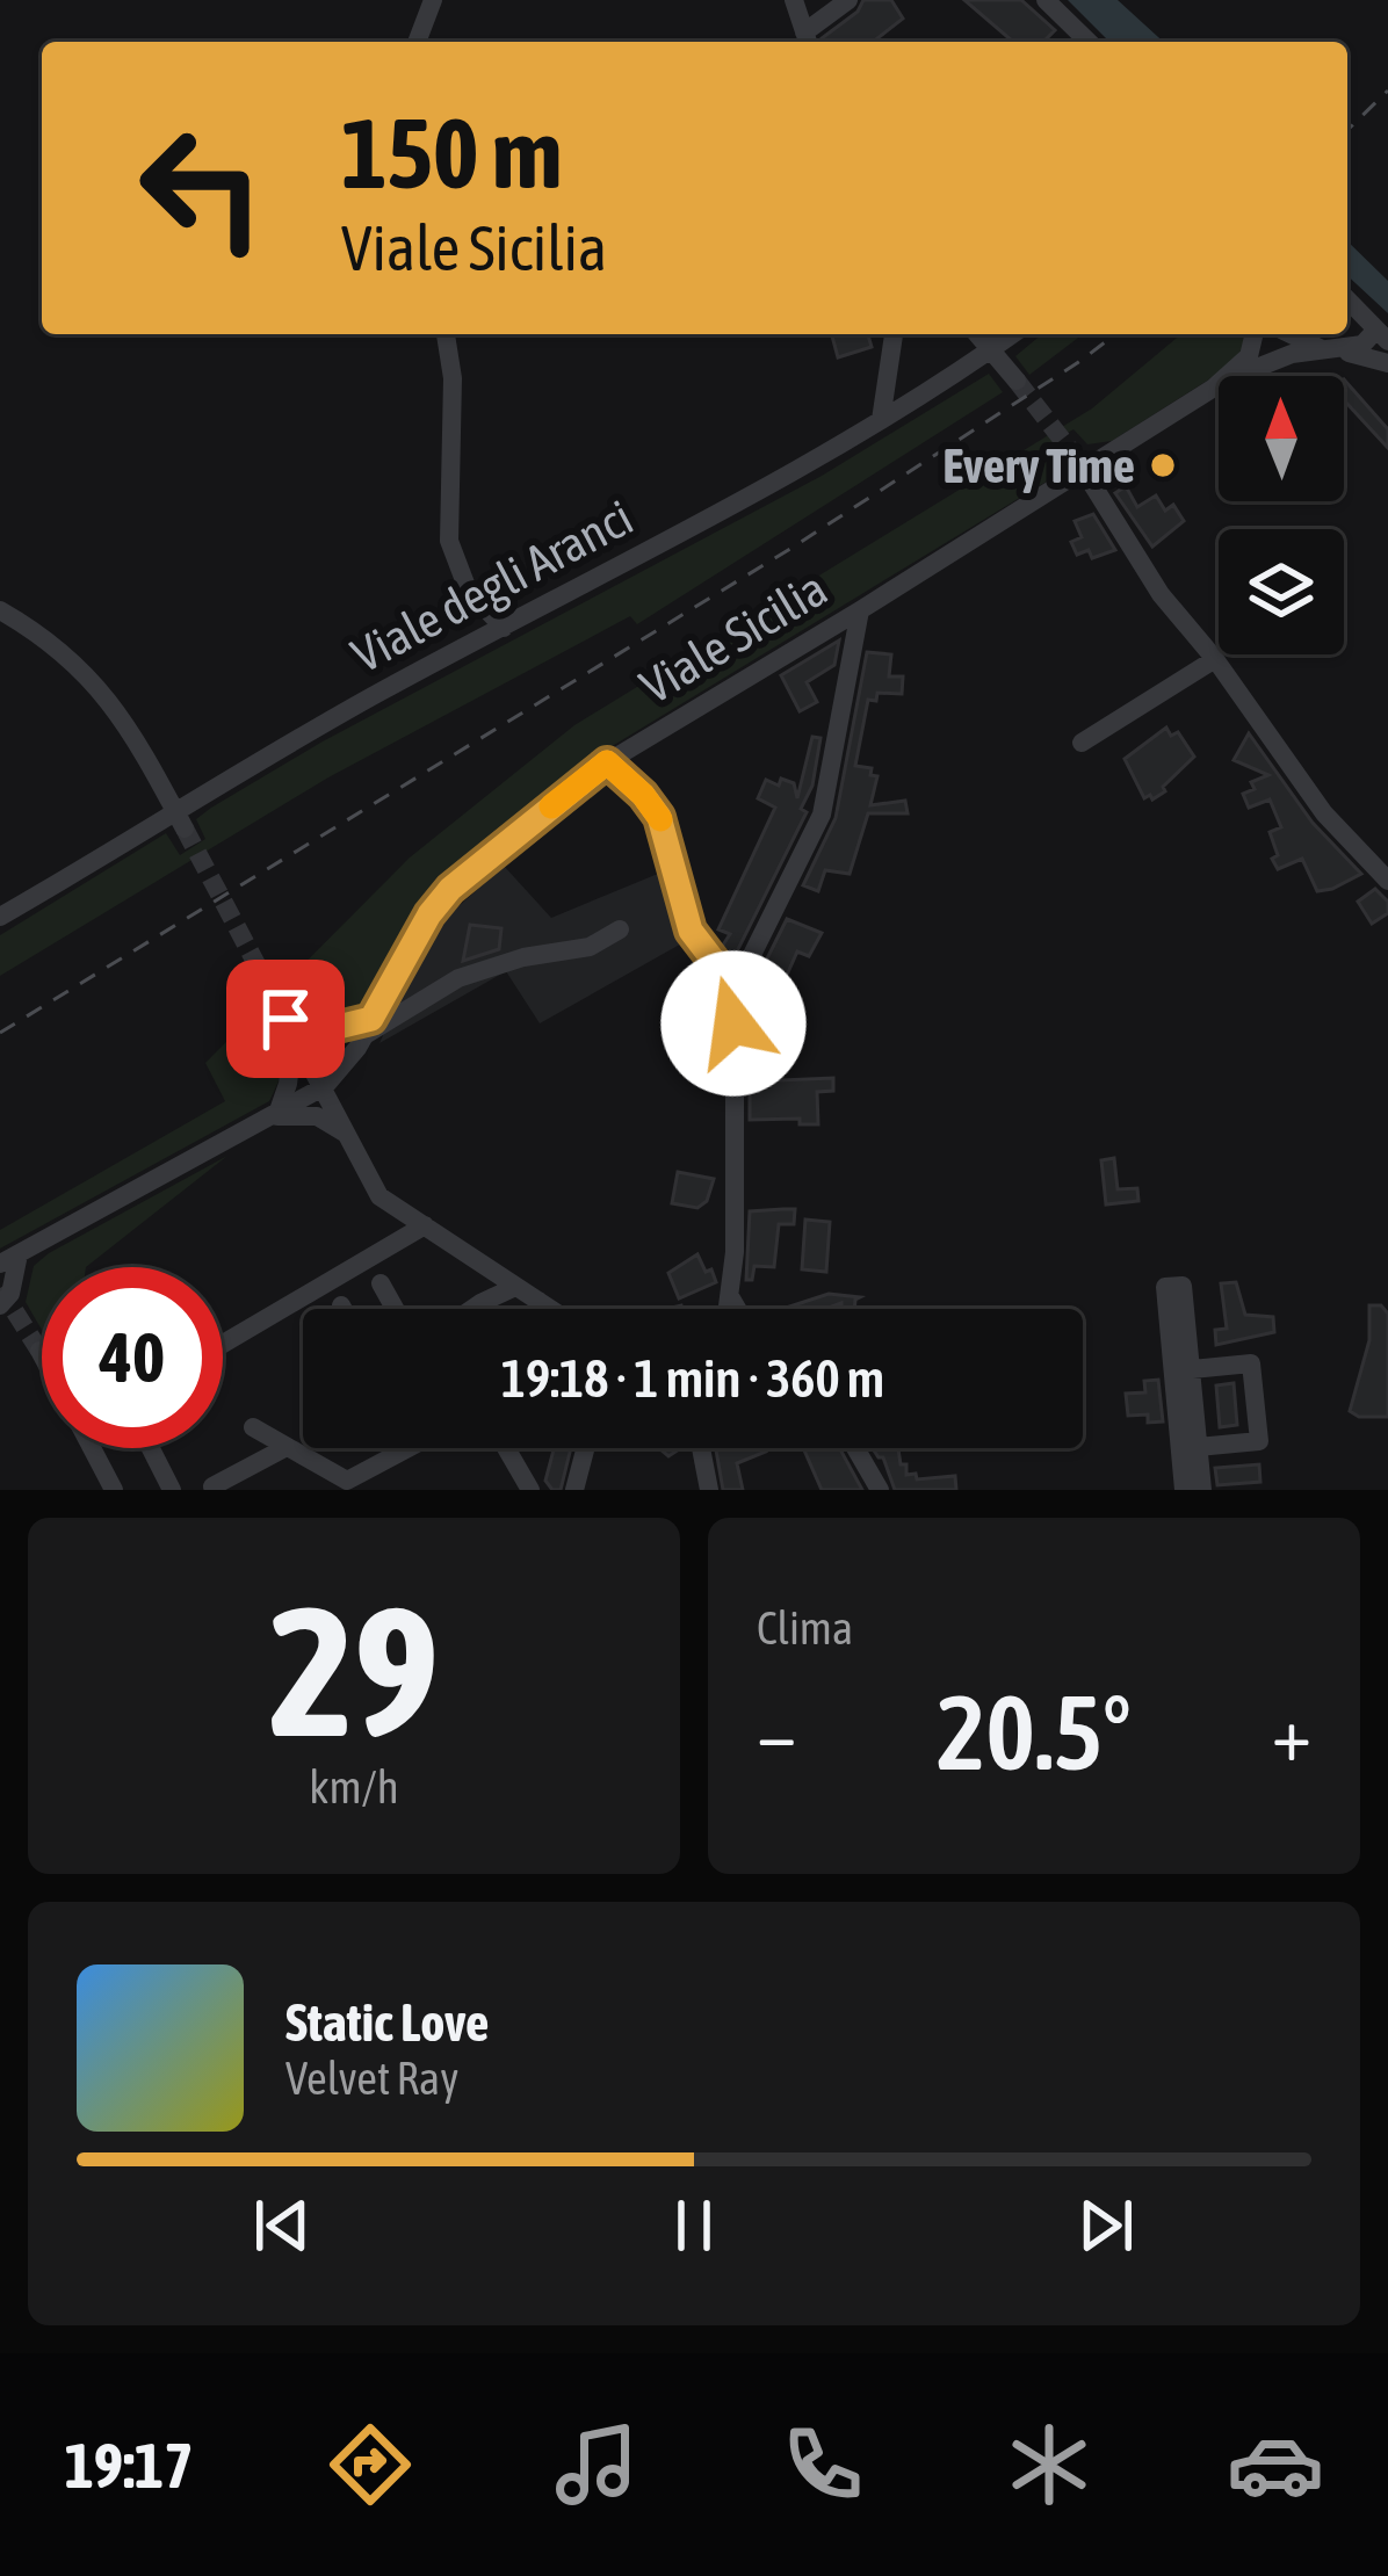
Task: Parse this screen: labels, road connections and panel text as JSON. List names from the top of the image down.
{
  "streets": {
    "street": ["Viale degli Aranci", "Viale Sicilia"]
  },
  "places": ["Every Time"],
  "north": "top",
  "page": {
    "turn": ["150 m", "Viale Sicilia"],
    "limit": "40",
    "trip": "19:18 · 1 min · 360 m",
    "tile": [
      ["29", "km/h"],
      "Clima"
    ],
    "heat": ["−", "20.5°", "+"],
    "song": ["Static Love", "Velvet Ray"],
    "tabs": "19:17"
  }
}
